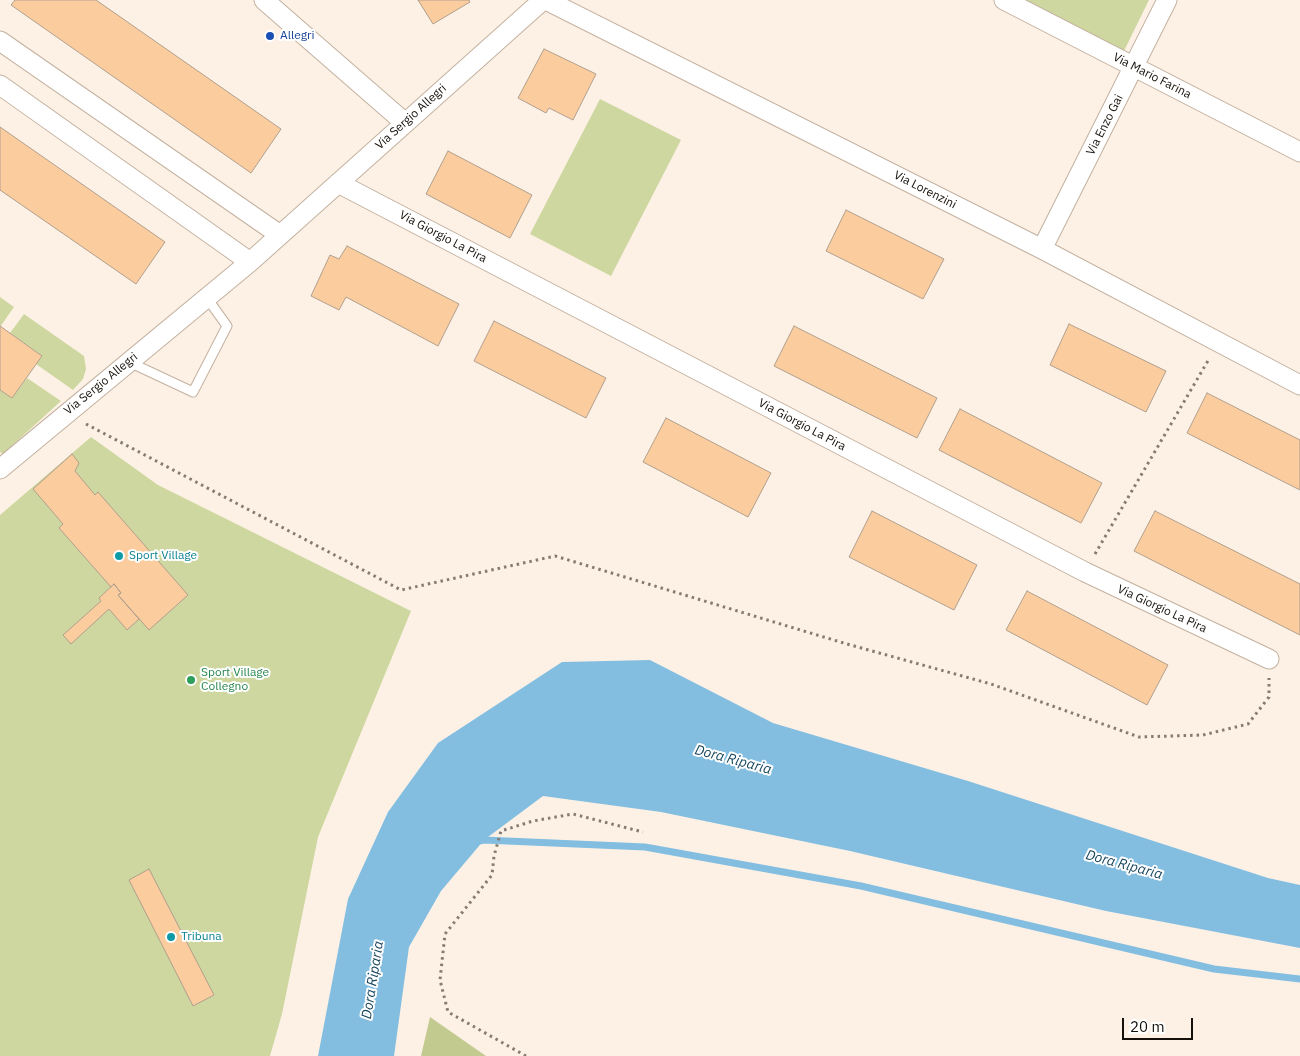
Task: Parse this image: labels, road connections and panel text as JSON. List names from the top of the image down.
{
  "streets": {
    "street": [
      "Via Mario Farina",
      "Via Sergio Allegri",
      "Via Enzo Gai",
      "Via Lorenzini",
      "Via Giorgio La Pira"
    ]
  },
  "crossings": [
    ["Via Mario Farina", "Via Enzo Gai"],
    ["Via Sergio Allegri", "Via Lorenzini"],
    ["Via Sergio Allegri", "Via Giorgio La Pira"],
    ["Via Enzo Gai", "Via Lorenzini"]
  ],
  "water": ["Dora Riparia"],
  "places": [
    "Allegri",
    "Sport Village",
    "Sport Village Collegno",
    "Tribuna"
  ],
  "scale_bar": "20 m"
}
